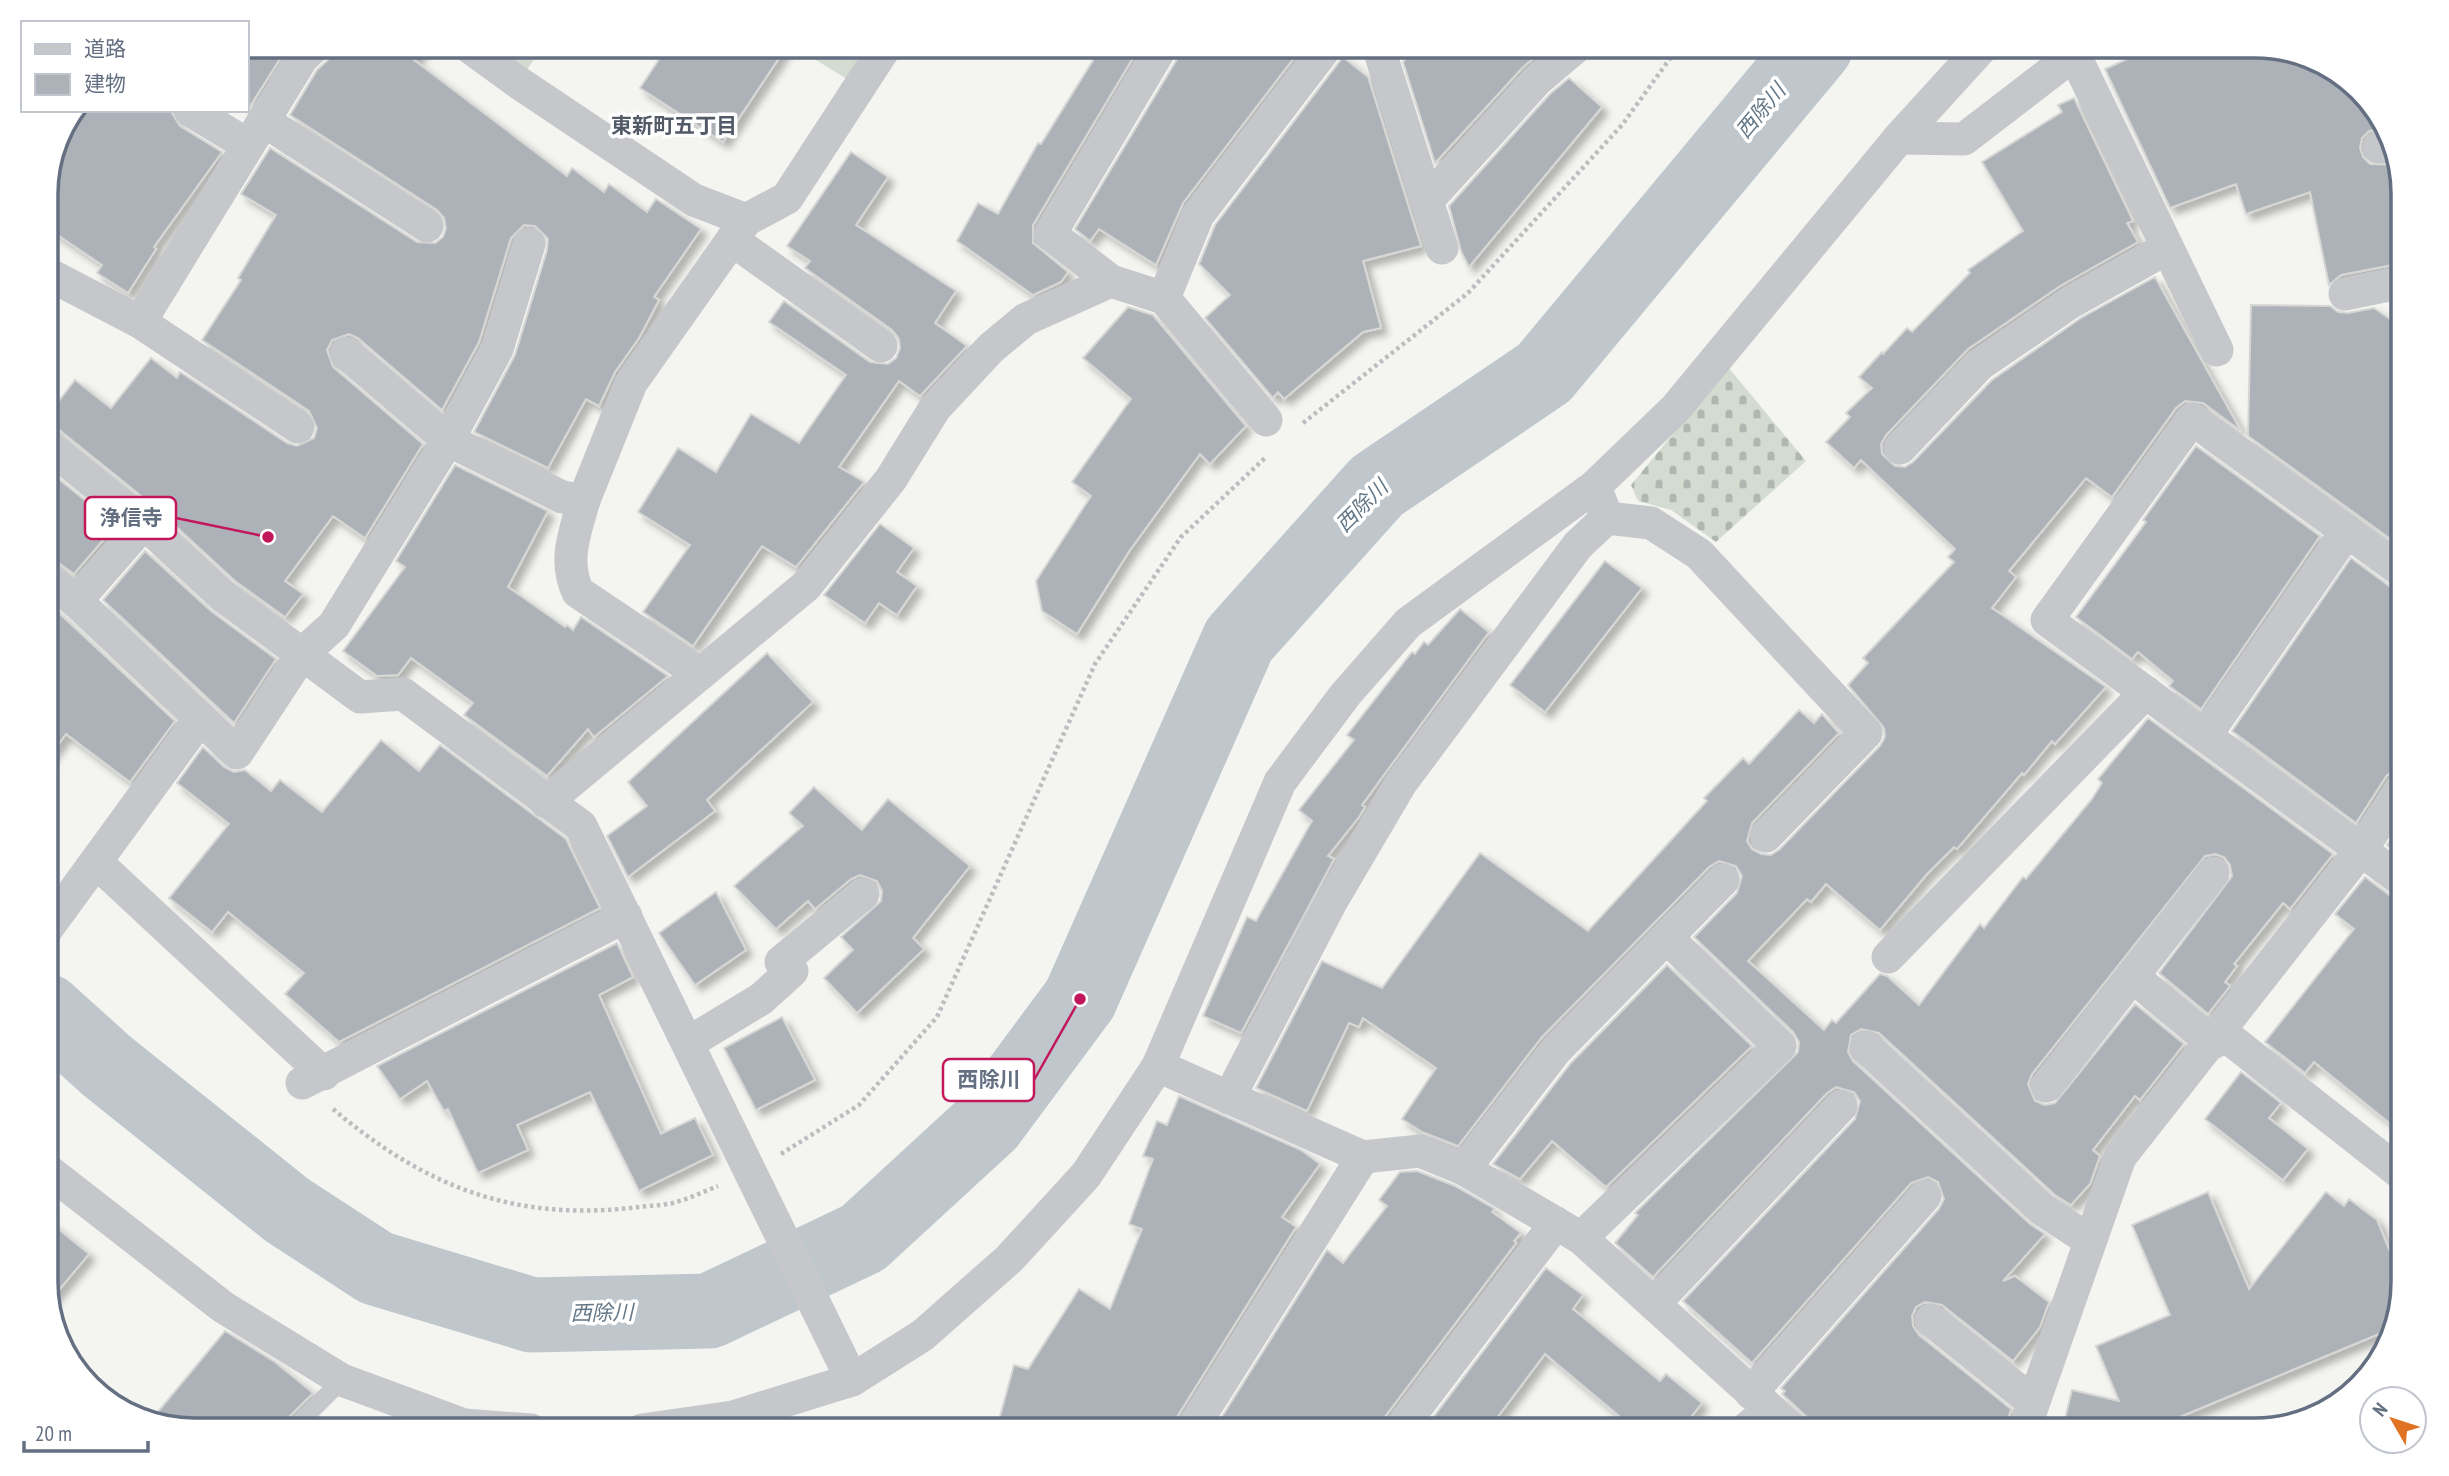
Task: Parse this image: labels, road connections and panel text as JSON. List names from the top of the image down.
{
  "districts": ["東新町五丁目"],
  "water": ["西除川"],
  "places": ["浄信寺", "西除川"],
  "legend": ["道路", "建物"],
  "scale_bar": "20 m",
  "north": "top left"
}
